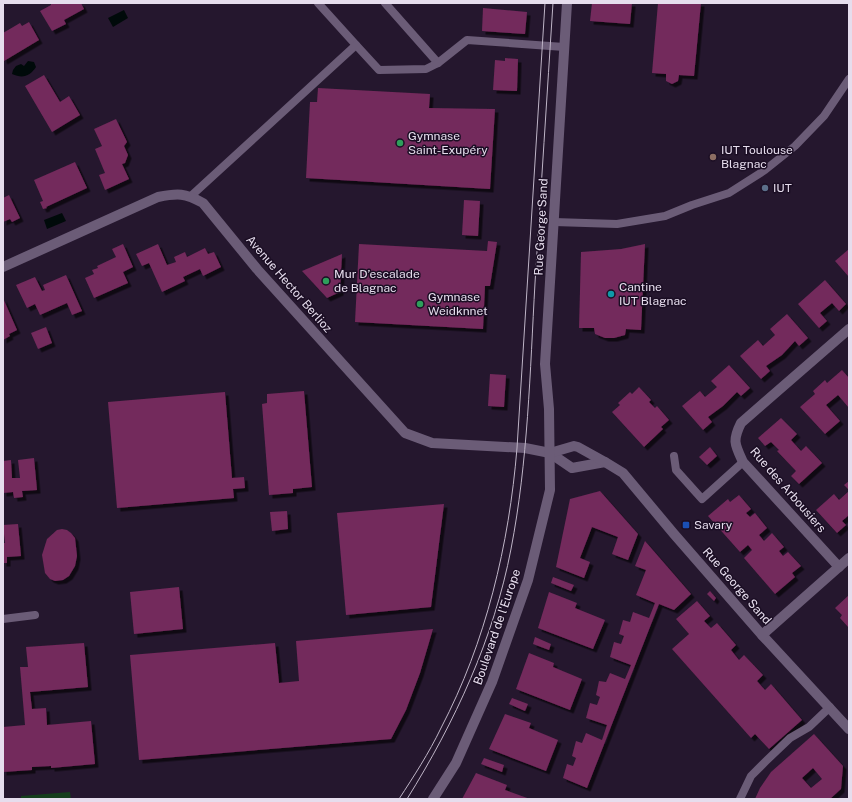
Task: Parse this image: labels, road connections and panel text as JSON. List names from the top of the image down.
{
  "streets": {
    "street": [
      "Rue George Sand",
      "Avenue Hector Berlioz",
      "Rue des Arbousiers",
      "Boulevard de l'Europe"
    ]
  },
  "crossings": [
    ["Rue George Sand", "Avenue Hector Berlioz"],
    ["Rue George Sand", "Boulevard de l'Europe"],
    ["Avenue Hector Berlioz", "Boulevard de l'Europe"]
  ],
  "places": {
    "other": [
      "Gymnase Saint-Exupéry",
      "IUT Toulouse Blagnac",
      "IUT",
      "Mur D’escalade de Blagnac",
      "Cantine IUT Blagnac",
      "Gymnase Weidknnet"
    ],
    "transit": ["Savary"]
  }
}
